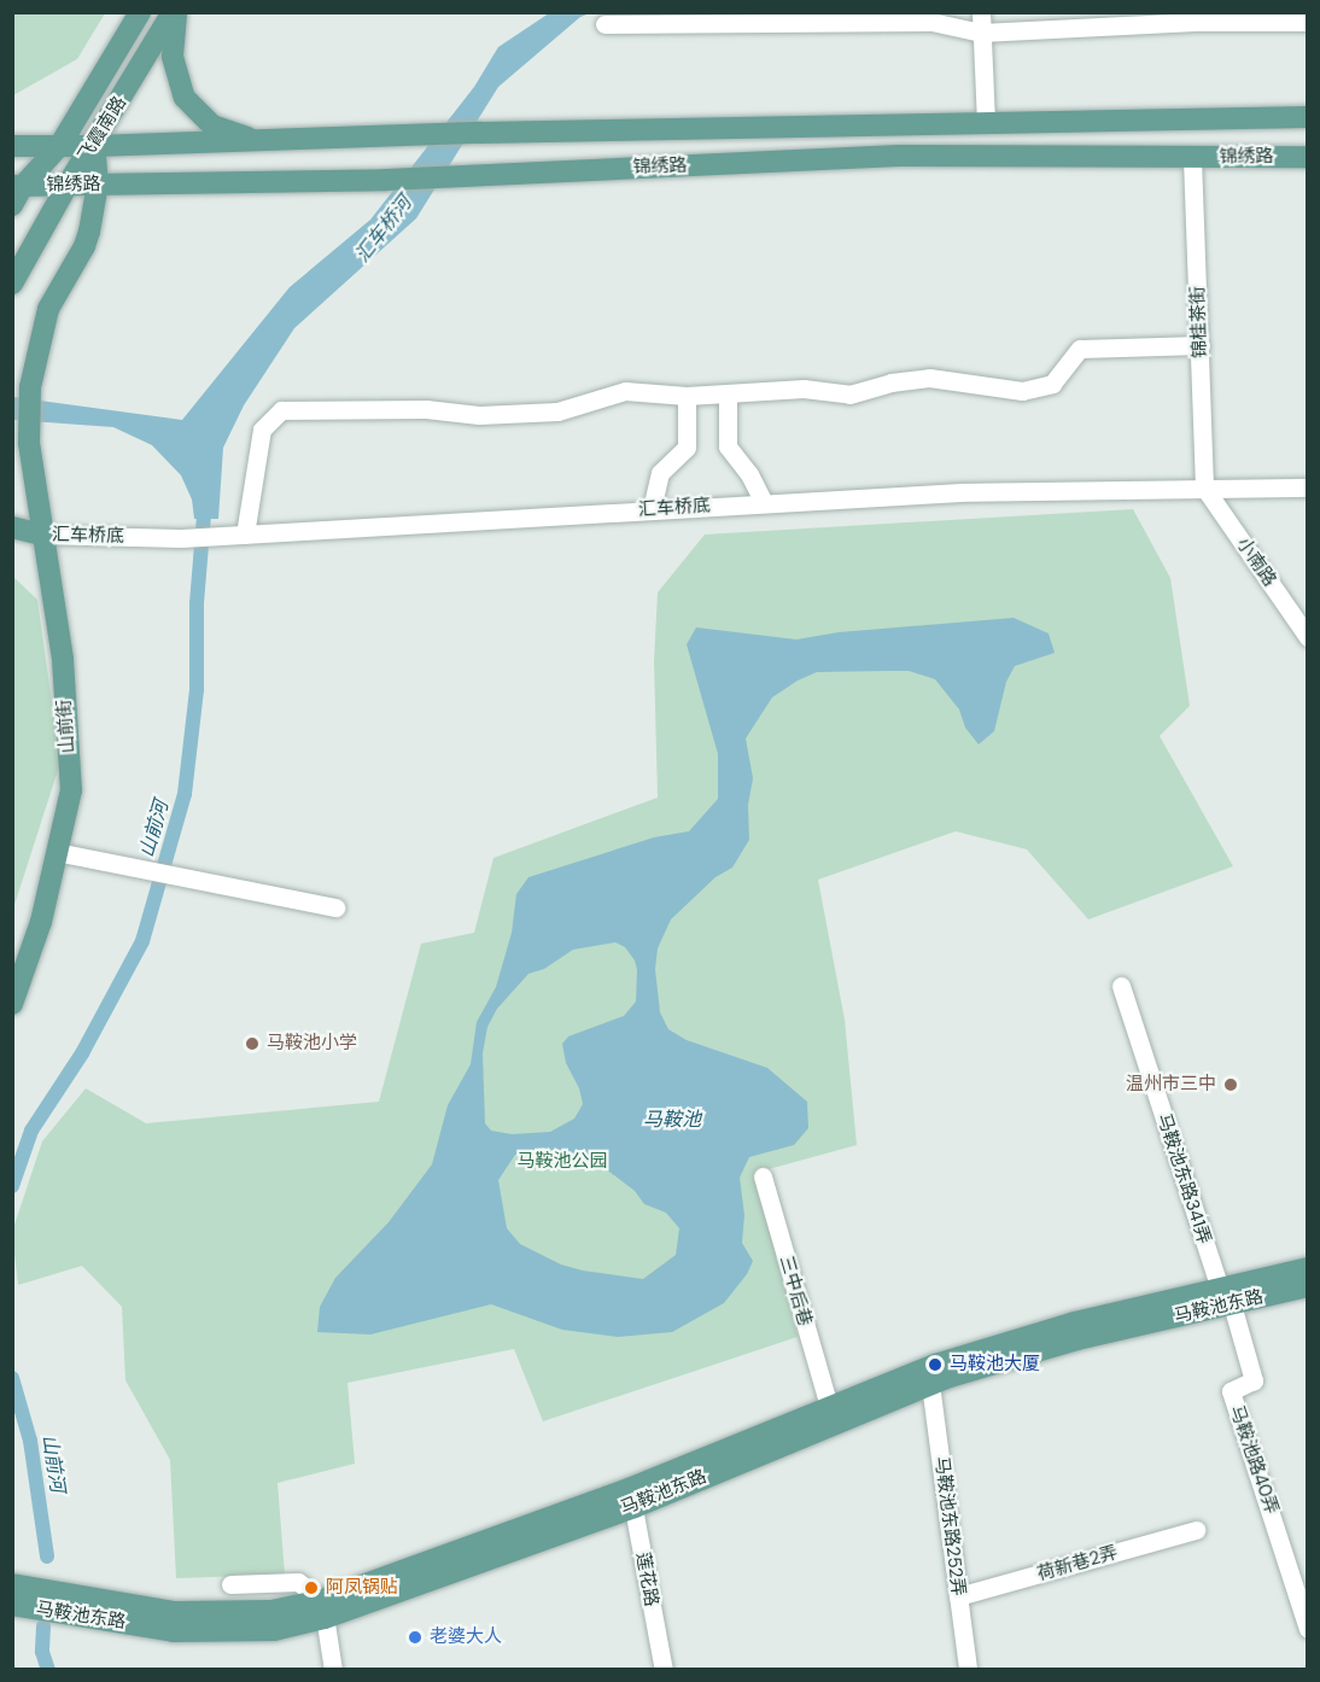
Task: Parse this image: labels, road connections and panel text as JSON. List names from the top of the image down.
{
  "streets": {
    "main road": [
      "飞霞南路",
      "锦绣路",
      "山前街",
      "马鞍池东路"
    ],
    "street": [
      "锦桂茶街",
      "汇车桥底",
      "小南路",
      "马鞍池东路341弄",
      "三中后巷",
      "马鞍池路40弄",
      "马鞍池东路252弄",
      "荷新巷2弄",
      "莲花路"
    ]
  },
  "crossings": [
    ["飞霞南路", "锦绣路"],
    ["飞霞南路", "山前街"],
    ["锦绣路", "锦桂茶街"],
    ["锦绣路", "山前街"],
    ["锦桂茶街", "汇车桥底"],
    ["锦桂茶街", "小南路"],
    ["汇车桥底", "小南路"],
    ["汇车桥底", "山前街"],
    ["马鞍池东路341弄", "马鞍池东路"],
    ["马鞍池东路341弄", "马鞍池路40弄"],
    ["三中后巷", "马鞍池东路"],
    ["马鞍池东路", "马鞍池路40弄"],
    ["马鞍池东路", "马鞍池东路252弄"],
    ["马鞍池东路", "莲花路"],
    ["马鞍池东路252弄", "荷新巷2弄"]
  ],
  "water": ["汇车桥河", "山前河", "马鞍池"],
  "parks": ["马鞍池公园"],
  "places": [
    "马鞍池小学",
    "温州市三中",
    "马鞍池大厦",
    "阿凤锅贴",
    "老婆大人"
  ]
}
